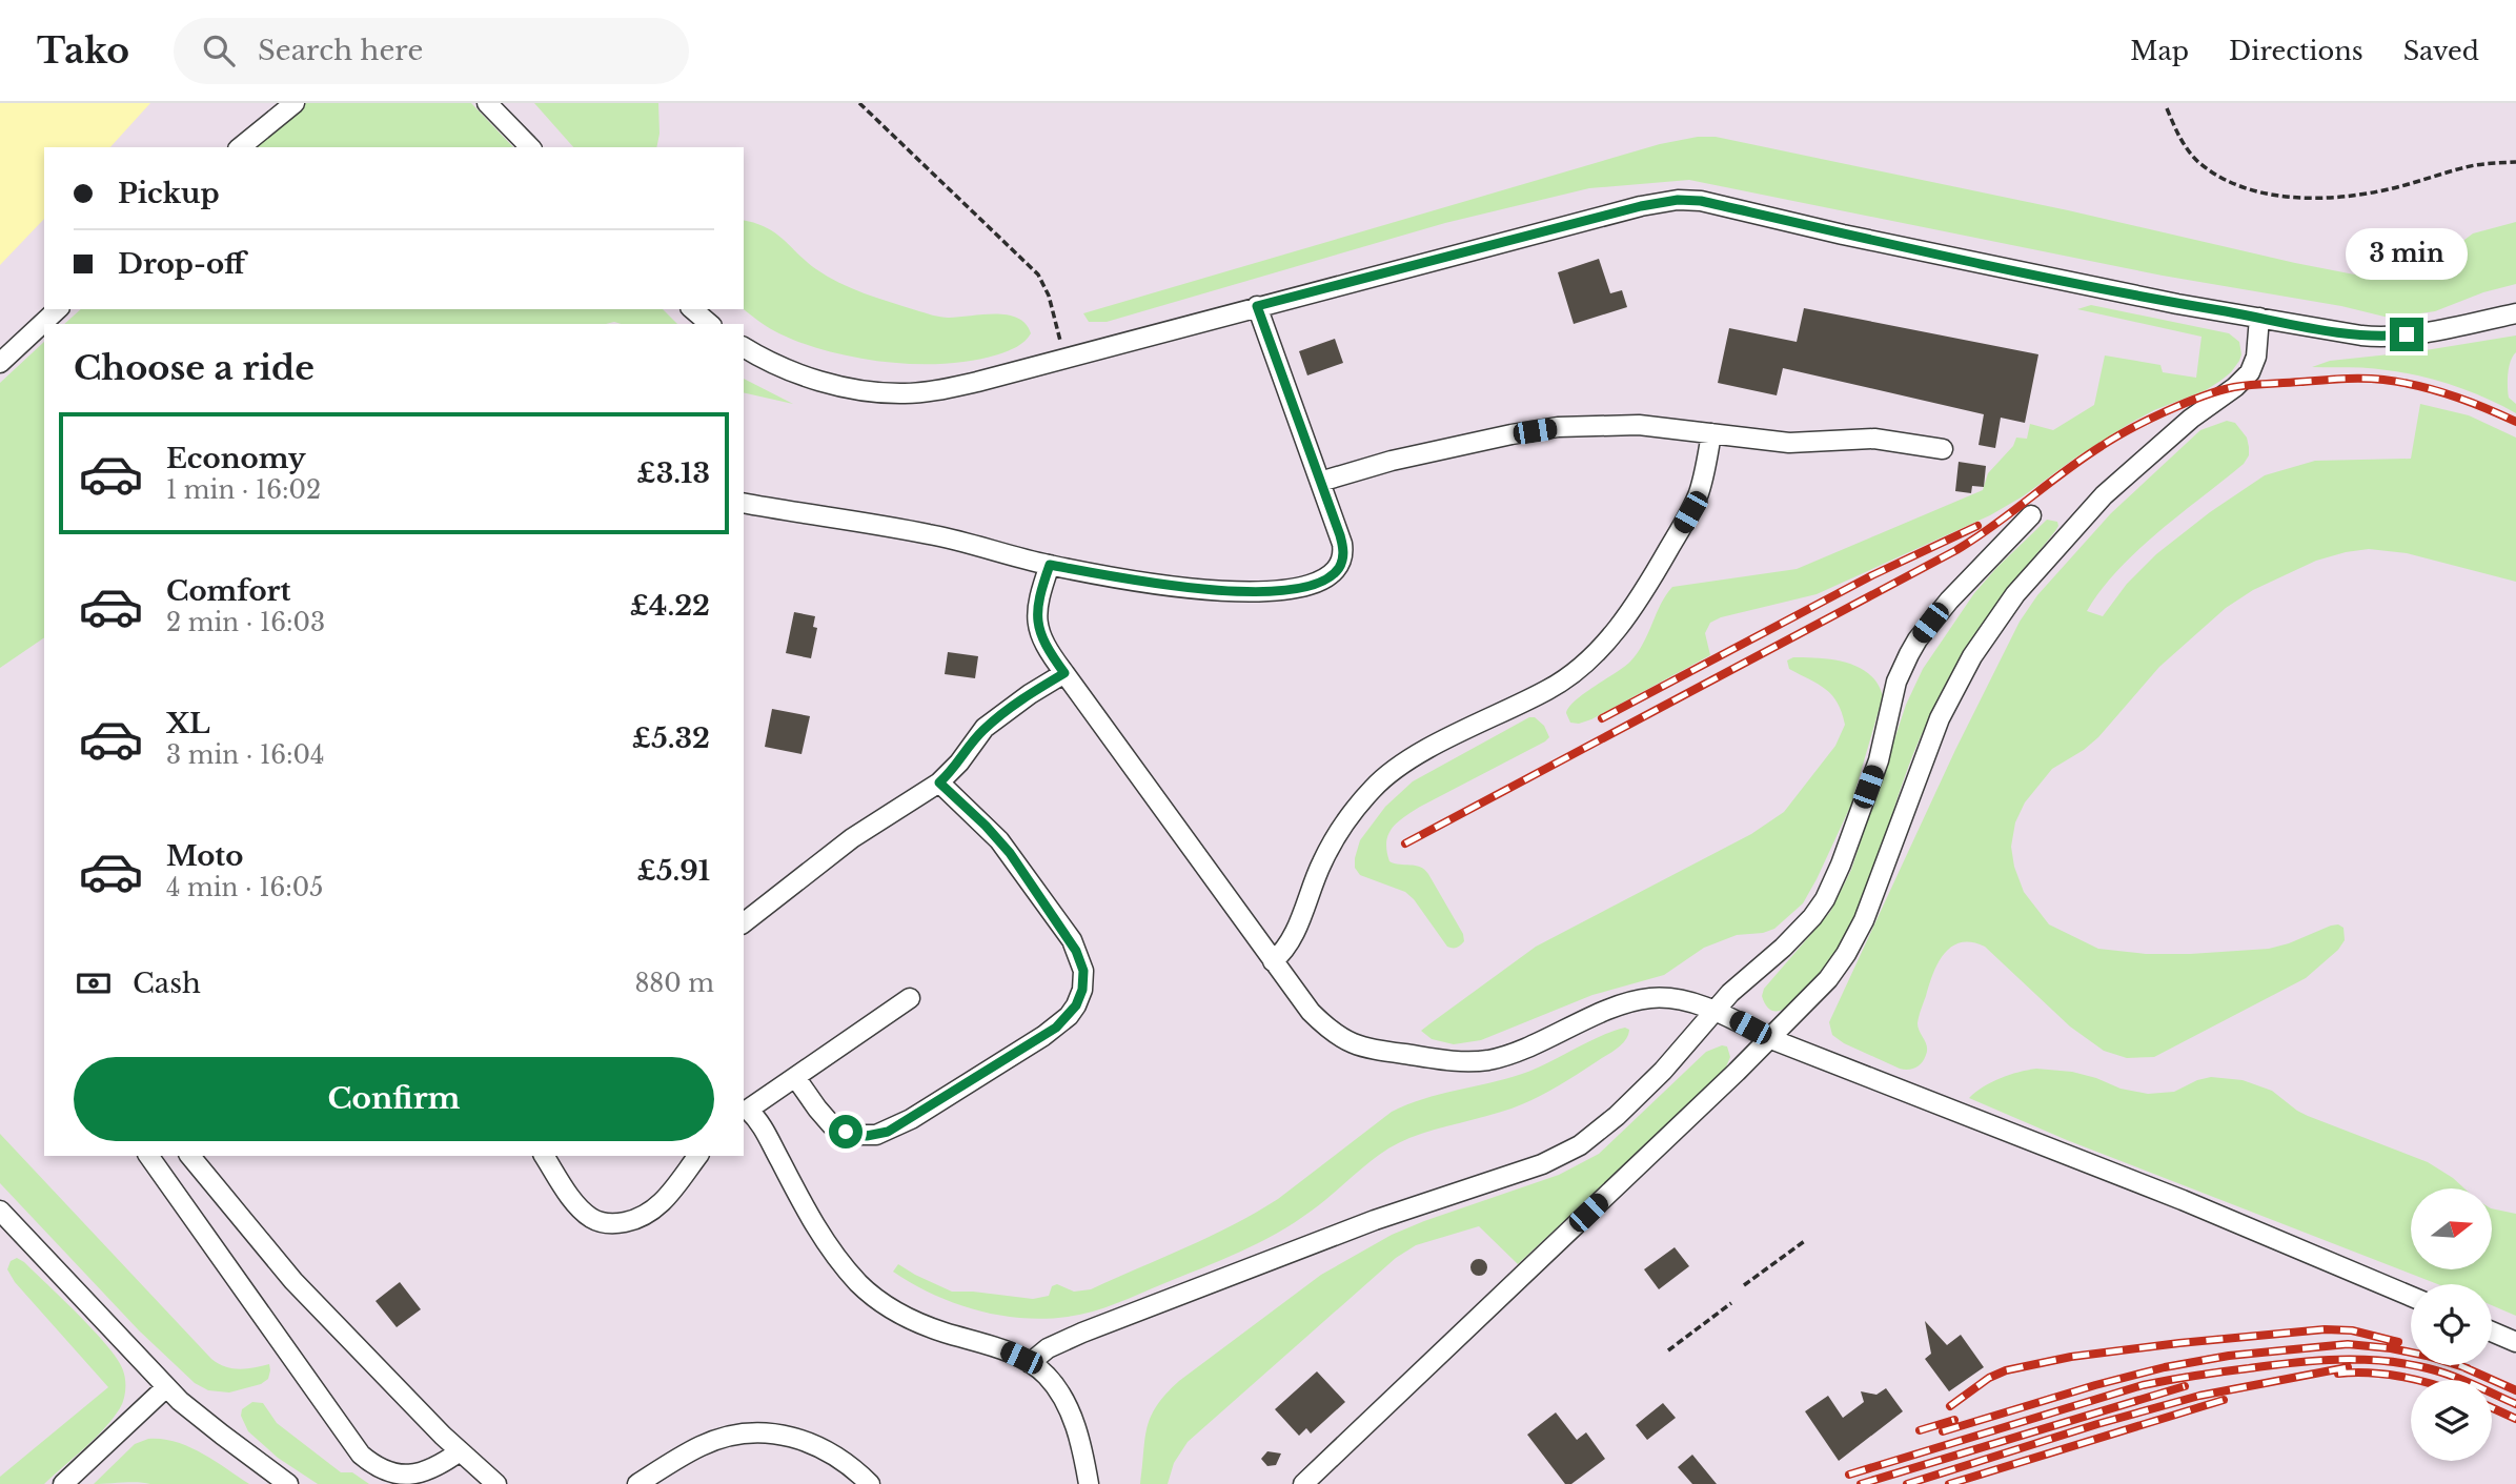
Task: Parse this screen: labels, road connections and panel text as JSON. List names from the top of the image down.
{
  "north": "right",
  "page": {
    "header": "Tako",
    "search": "Search here",
    "nav": ["Map", "Directions", "Saved"],
    "banner": ["Pickup", "Drop-off"],
    "bubble": "3 min",
    "heading": "Choose a ride",
    "list": [
      {
        "name": "Economy",
        "note": "1 min · 16:02",
        "value": "£3.13"
      },
      {
        "name": "Comfort",
        "note": "2 min · 16:03",
        "value": "£4.22"
      },
      {
        "name": "XL",
        "note": "3 min · 16:04",
        "value": "£5.32"
      },
      {
        "name": "Moto",
        "note": "4 min · 16:05",
        "value": "£5.91"
      }
    ],
    "pay": ["Cash", "880 m"],
    "buttons": "Confirm"
  }
}
